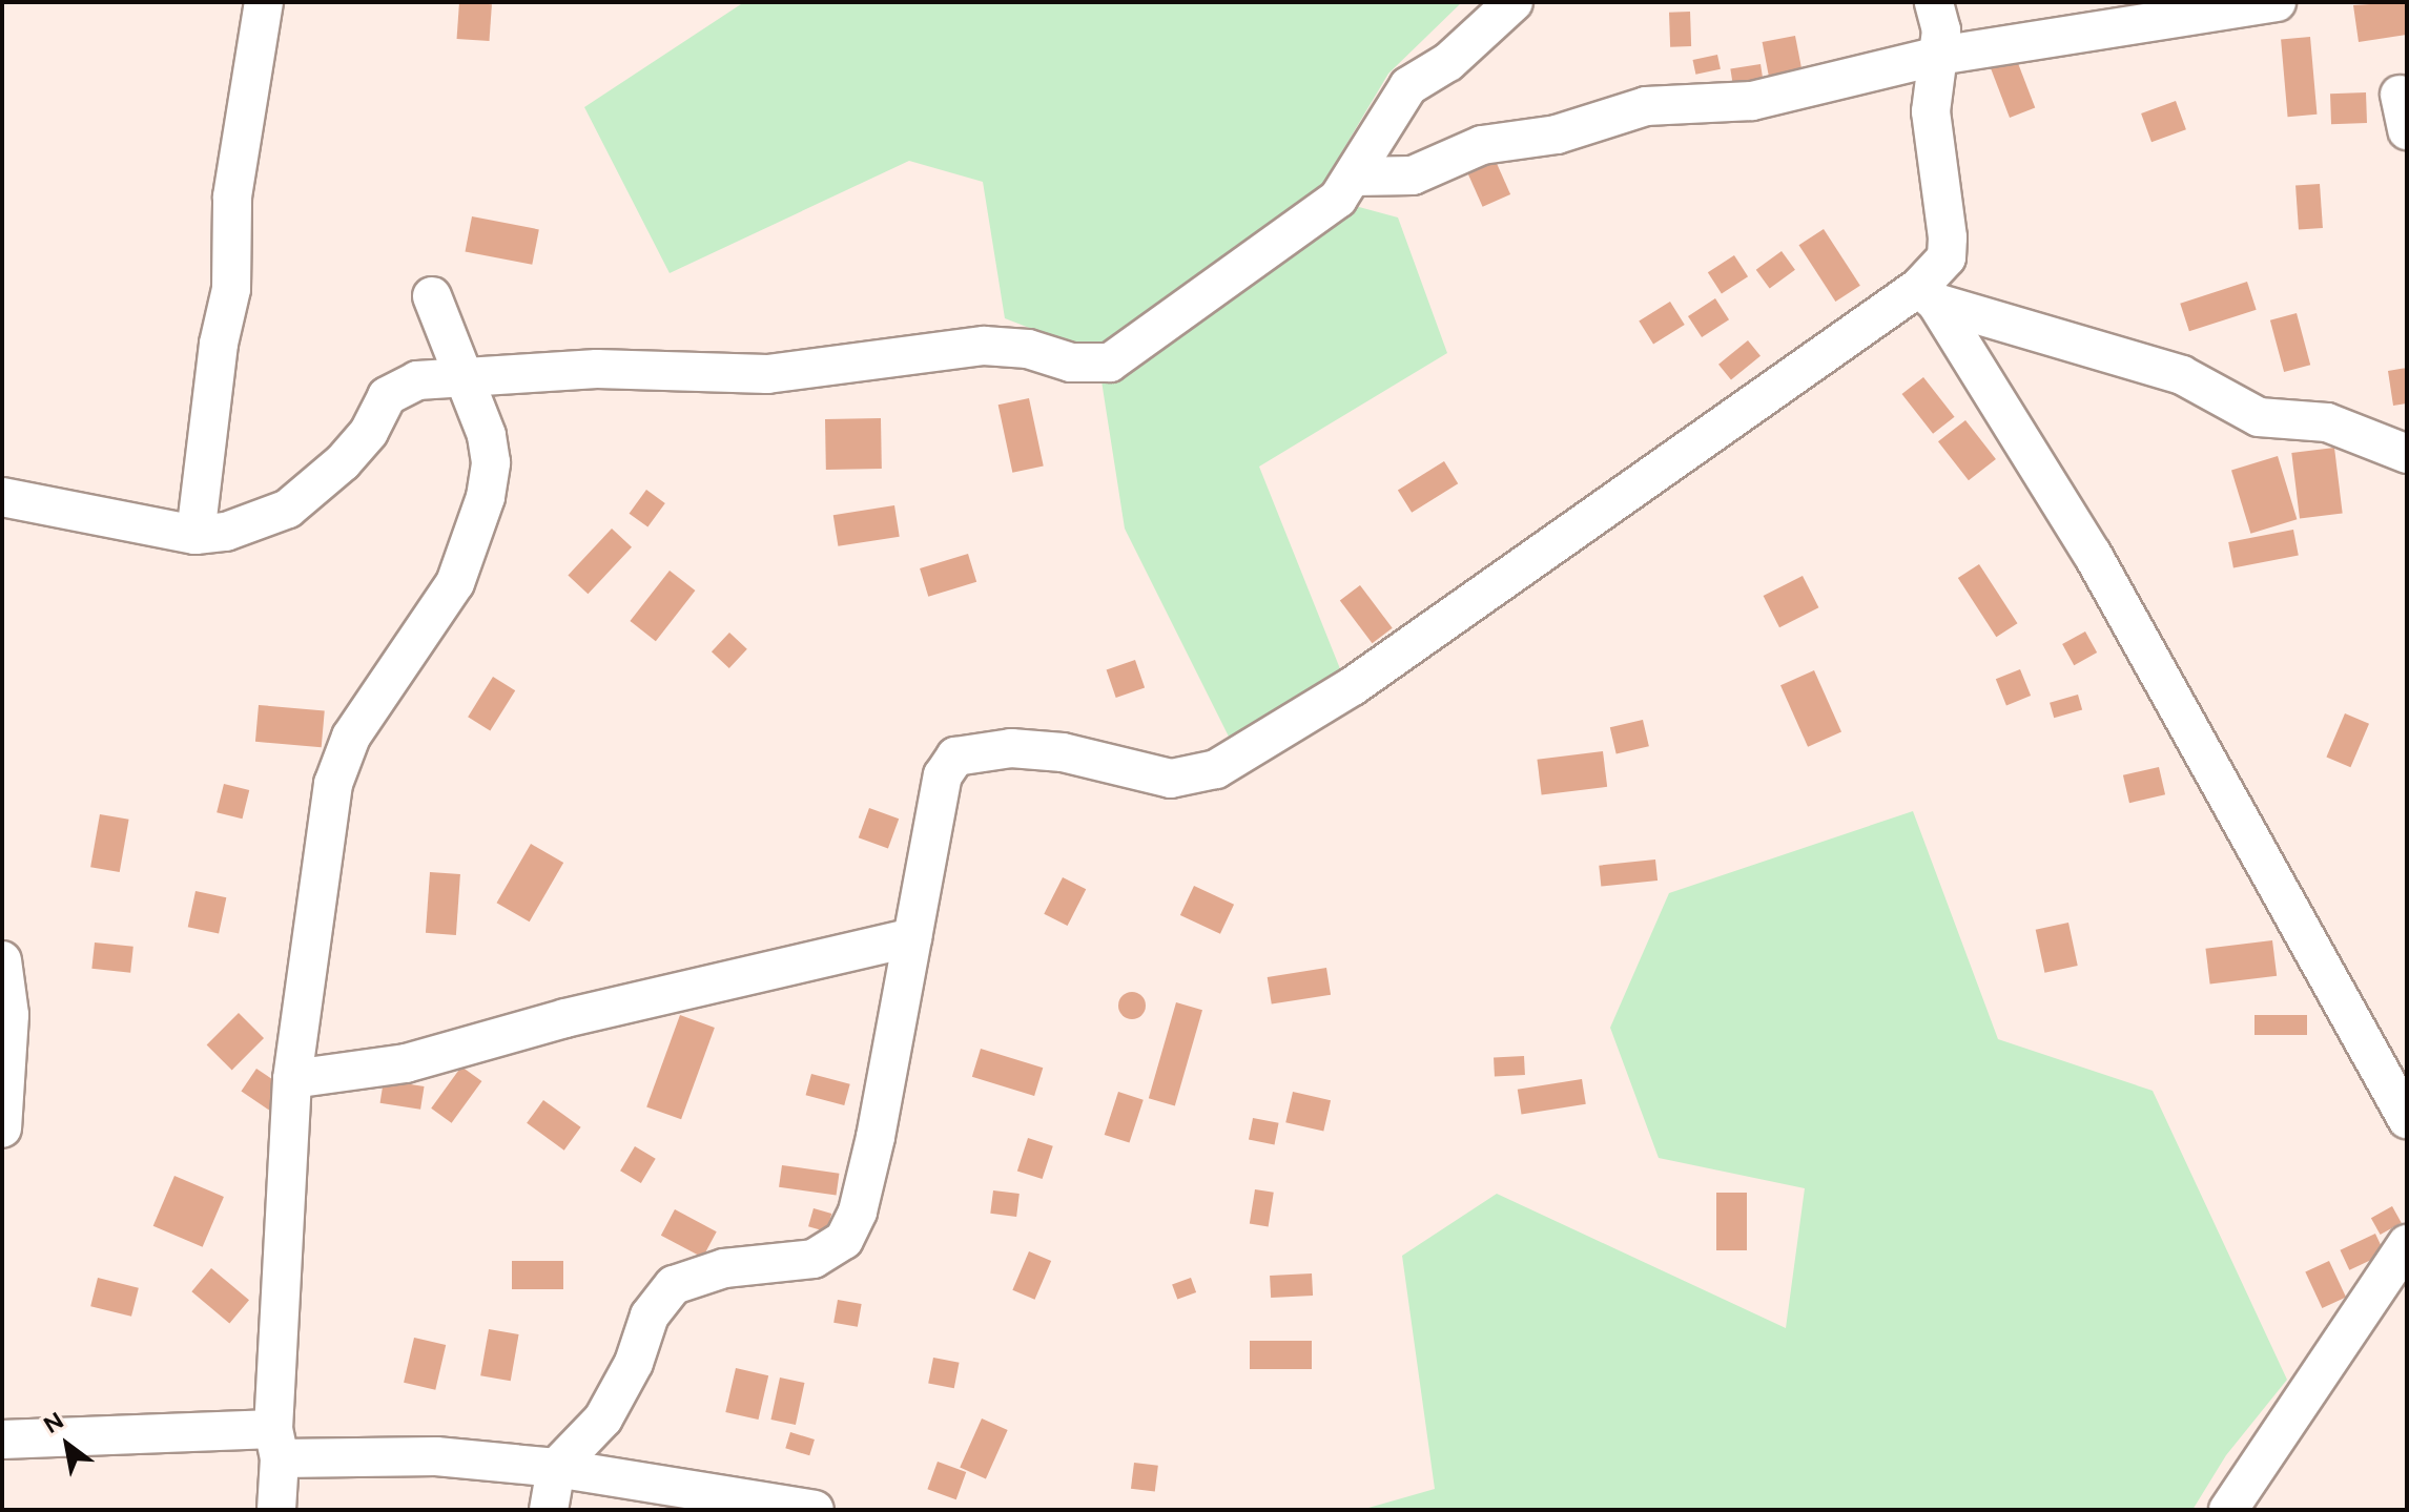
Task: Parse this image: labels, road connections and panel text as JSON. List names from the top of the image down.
{
  "north": "top left"
}
